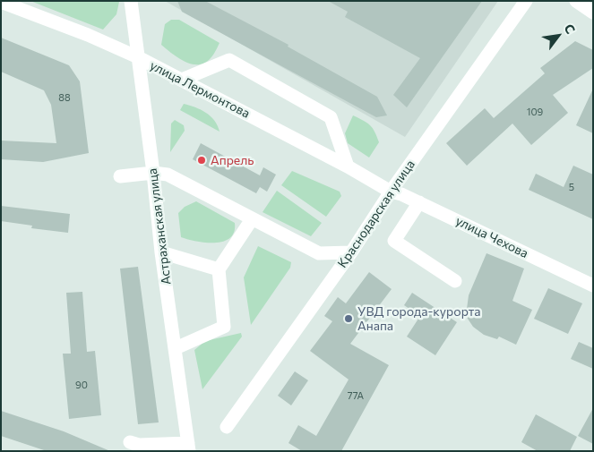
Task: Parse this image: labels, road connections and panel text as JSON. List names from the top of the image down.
{
  "streets": {
    "street": [
      "улица Лермонтова",
      "Краснодарская улица",
      "Астраханская улица",
      "улица Чехова"
    ]
  },
  "crossings": [
    ["улица Лермонтова", "Краснодарская улица"],
    ["улица Лермонтова", "Астраханская улица"],
    ["улица Лермонтова", "улица Чехова"],
    ["Краснодарская улица", "улица Чехова"]
  ],
  "places": ["Апрель", "УВД города-курорта Анапа"],
  "house_numbers": [
    "88",
    "109",
    "5",
    "90",
    "77А"
  ],
  "north": "top right"
}
